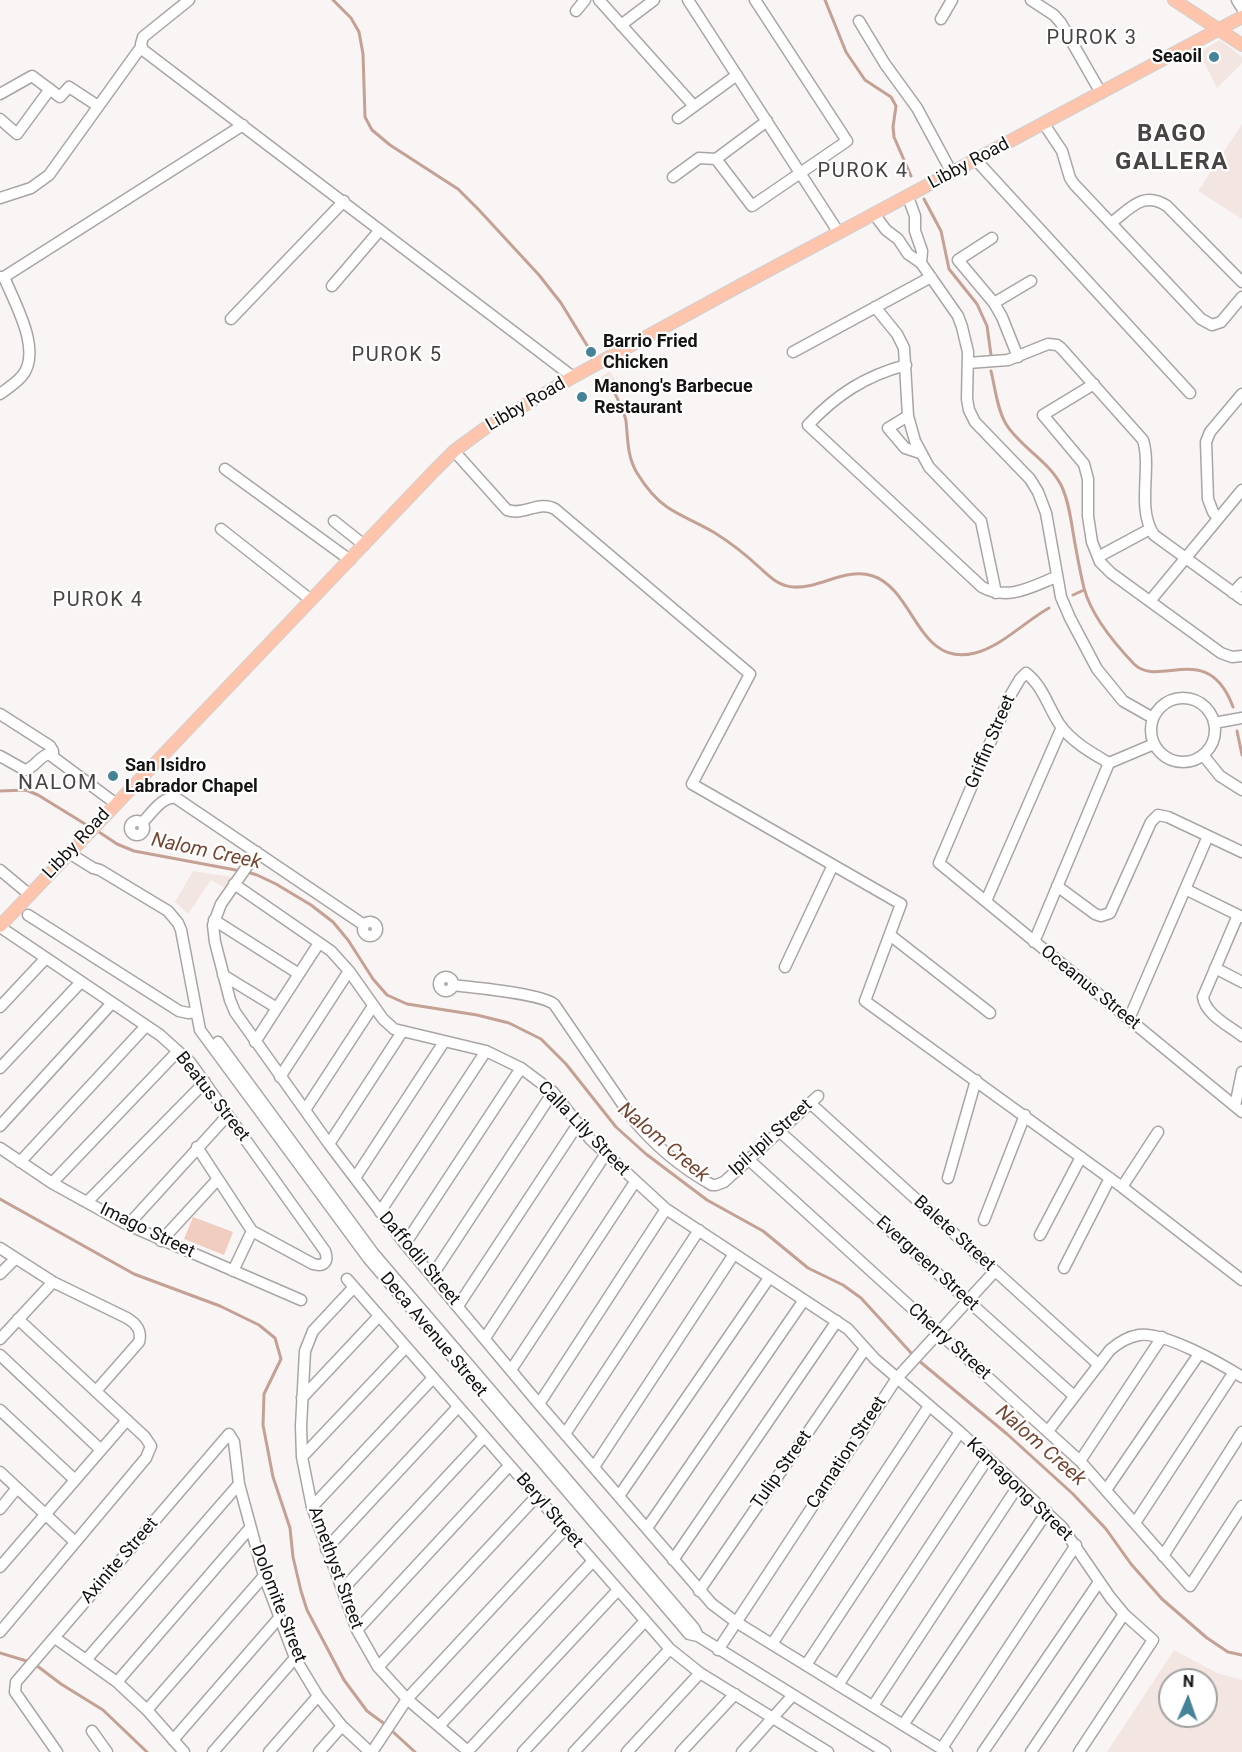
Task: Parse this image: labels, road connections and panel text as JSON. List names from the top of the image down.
{
  "streets": {
    "main road": ["Libby Road"],
    "street": [
      "Griffin Street",
      "Oceanus Street",
      "Beatus Street",
      "Calla Lily Street",
      "Ipil-Ipil Street",
      "Imago Street",
      "Balete Street",
      "Daffodil Street",
      "Evergreen Street",
      "Deca Avenue Street",
      "Cherry Street",
      "Carnation Street",
      "Tulip Street",
      "Kamagong Street",
      "Beryl Street",
      "Axinite Street",
      "Amethyst Street",
      "Dolomite Street"
    ]
  },
  "crossings": [
    ["Libby Road", "Beatus Street"],
    ["Libby Road", "Deca Avenue Street"],
    ["Griffin Street", "Oceanus Street"],
    ["Calla Lily Street", "Carnation Street"],
    ["Calla Lily Street", "Tulip Street"],
    ["Calla Lily Street", "Kamagong Street"],
    ["Ipil-Ipil Street", "Balete Street"],
    ["Ipil-Ipil Street", "Evergreen Street"],
    ["Ipil-Ipil Street", "Cherry Street"],
    ["Balete Street", "Carnation Street"],
    ["Daffodil Street", "Carnation Street"],
    ["Daffodil Street", "Tulip Street"],
    ["Evergreen Street", "Carnation Street"],
    ["Deca Avenue Street", "Carnation Street"],
    ["Cherry Street", "Carnation Street"],
    ["Carnation Street", "Kamagong Street"],
    ["Beryl Street", "Amethyst Street"],
    ["Axinite Street", "Dolomite Street"]
  ],
  "districts": [
    "PUROK 3",
    "BAGO GALLERA",
    "PUROK 4",
    "PUROK 5",
    "PUROK 4",
    "NALOM"
  ],
  "water": ["Nalom Creek"],
  "places": [
    "Seaoil",
    "Barrio Fried Chicken",
    "Manong's Barbecue Restaurant",
    "San Isidro Labrador Chapel"
  ],
  "north": "top"
}
